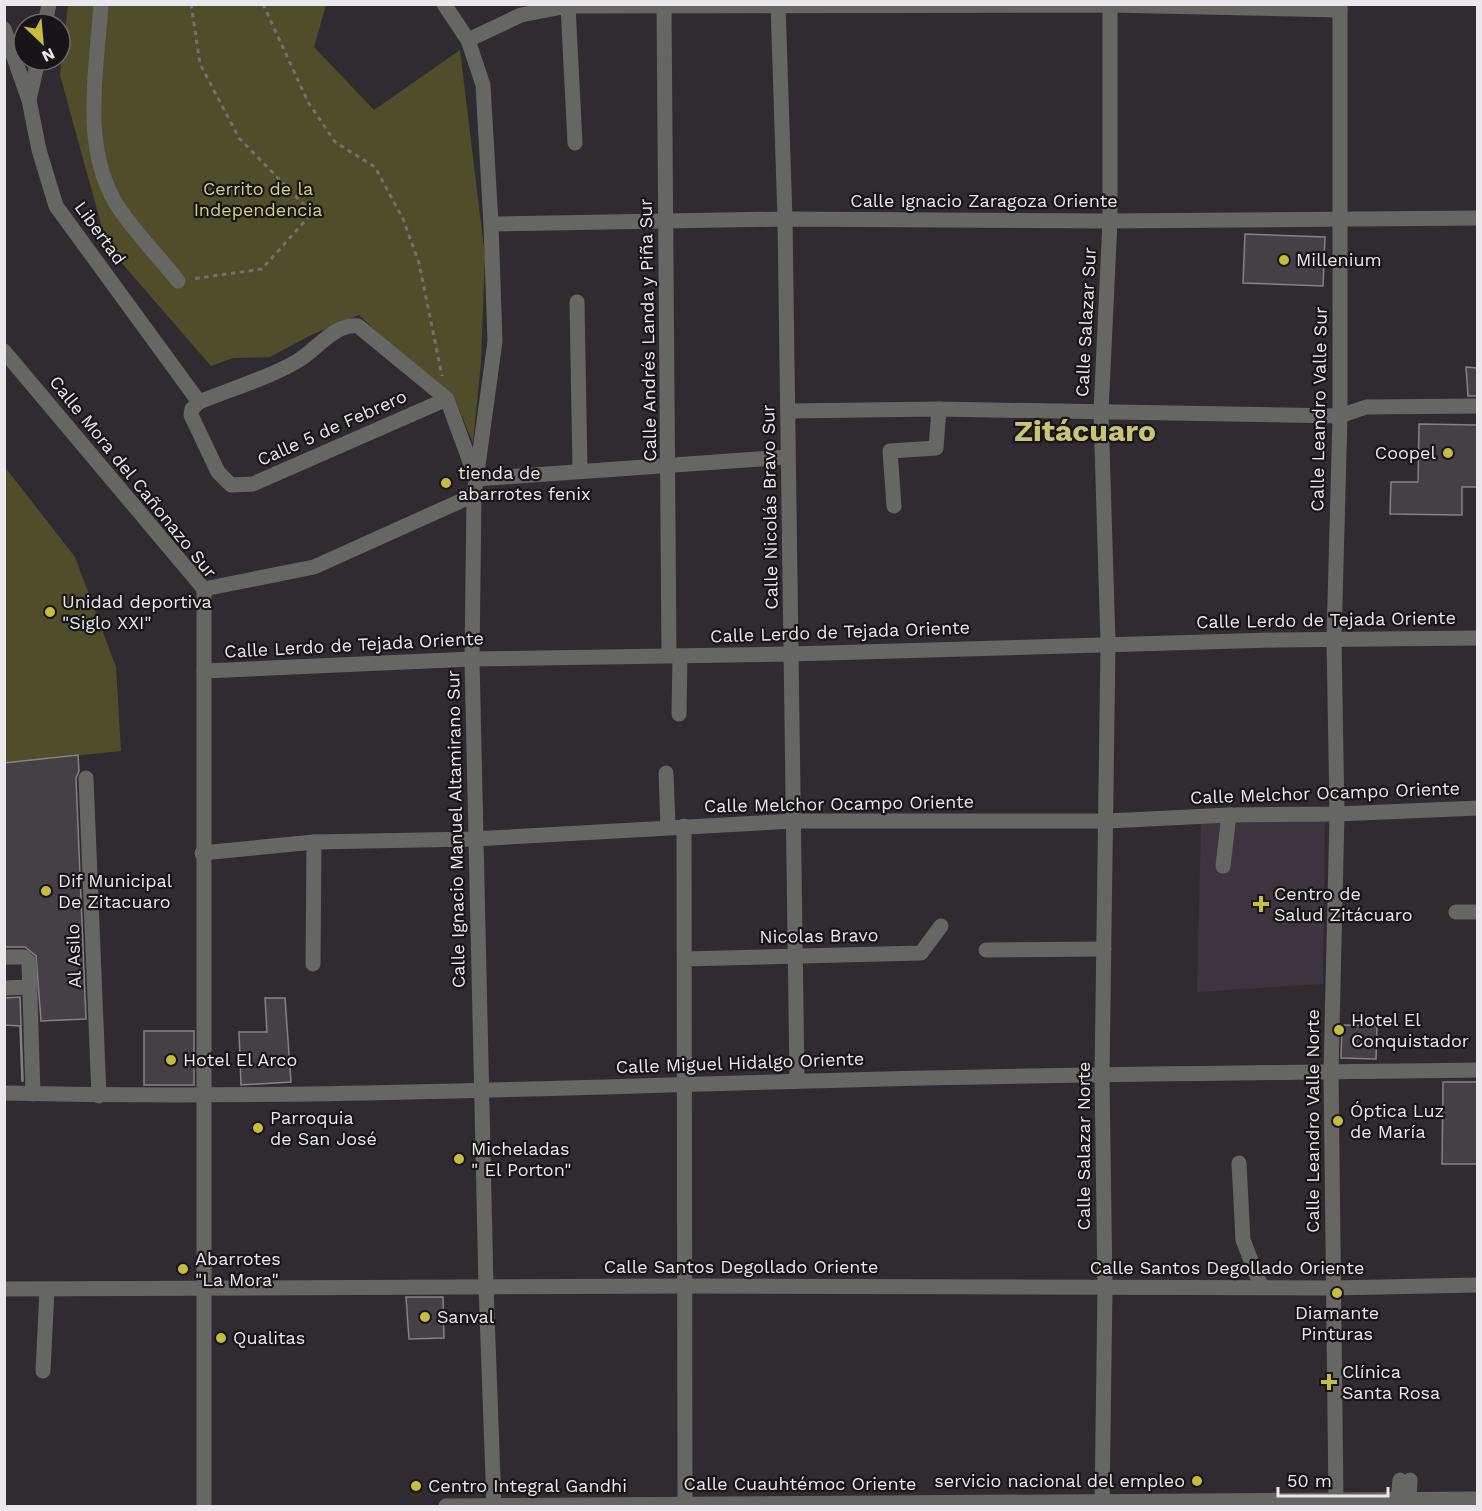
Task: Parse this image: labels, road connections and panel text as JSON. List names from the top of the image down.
{
  "streets": {
    "street": [
      "Calle Ignacio Zaragoza Oriente",
      "Libertad",
      "Calle Salazar Sur",
      "Calle Andrés Landa y Piña Sur",
      "Calle Leandro Valle Sur",
      "Calle 5 de Febrero",
      "Calle Mora del Cañonazo Sur",
      "Calle Nicolás Bravo Sur",
      "Calle Lerdo de Tejada Oriente",
      "Calle Melchor Ocampo Oriente",
      "Calle Ignacio Manuel Altamirano Sur",
      "Nicolas Bravo",
      "Al Asilo",
      "Calle Miguel Hidalgo Oriente",
      "Calle Leandro Valle Norte",
      "Calle Salazar Norte",
      "Calle Santos Degollado Oriente",
      "Calle Cuauhtémoc Oriente"
    ]
  },
  "crossings": [
    ["Calle Ignacio Zaragoza Oriente", "Calle Salazar Sur"],
    ["Calle Ignacio Zaragoza Oriente", "Calle Andrés Landa y Piña Sur"],
    ["Calle Ignacio Zaragoza Oriente", "Calle Leandro Valle Sur"],
    ["Calle Ignacio Zaragoza Oriente", "Calle Nicolás Bravo Sur"],
    ["Calle Ignacio Zaragoza Oriente", "Calle Ignacio Manuel Altamirano Sur"],
    ["Libertad", "Calle 5 de Febrero"],
    ["Calle Salazar Sur", "Calle Lerdo de Tejada Oriente"],
    ["Calle Salazar Sur", "Calle Melchor Ocampo Oriente"],
    ["Calle Salazar Sur", "Calle Salazar Norte"],
    ["Calle Andrés Landa y Piña Sur", "Calle Lerdo de Tejada Oriente"],
    ["Calle Leandro Valle Sur", "Calle Lerdo de Tejada Oriente"],
    ["Calle Leandro Valle Sur", "Calle Melchor Ocampo Oriente"],
    ["Calle Leandro Valle Sur", "Calle Leandro Valle Norte"],
    ["Calle Mora del Cañonazo Sur", "Calle Lerdo de Tejada Oriente"],
    ["Calle Mora del Cañonazo Sur", "Calle Melchor Ocampo Oriente"],
    ["Calle Mora del Cañonazo Sur", "Calle Miguel Hidalgo Oriente"],
    ["Calle Mora del Cañonazo Sur", "Calle Santos Degollado Oriente"],
    ["Calle Nicolás Bravo Sur", "Calle Lerdo de Tejada Oriente"],
    ["Calle Nicolás Bravo Sur", "Calle Melchor Ocampo Oriente"],
    ["Calle Nicolás Bravo Sur", "Nicolas Bravo"],
    ["Calle Nicolás Bravo Sur", "Calle Miguel Hidalgo Oriente"],
    ["Calle Lerdo de Tejada Oriente", "Calle Ignacio Manuel Altamirano Sur"],
    ["Calle Melchor Ocampo Oriente", "Calle Ignacio Manuel Altamirano Sur"],
    ["Calle Melchor Ocampo Oriente", "Calle Leandro Valle Norte"],
    ["Calle Melchor Ocampo Oriente", "Calle Salazar Norte"],
    ["Calle Ignacio Manuel Altamirano Sur", "Calle Miguel Hidalgo Oriente"],
    ["Calle Ignacio Manuel Altamirano Sur", "Calle Santos Degollado Oriente"],
    ["Calle Ignacio Manuel Altamirano Sur", "Calle Cuauhtémoc Oriente"],
    ["Al Asilo", "Calle Miguel Hidalgo Oriente"],
    ["Calle Miguel Hidalgo Oriente", "Calle Leandro Valle Norte"],
    ["Calle Miguel Hidalgo Oriente", "Calle Salazar Norte"],
    ["Calle Leandro Valle Norte", "Calle Santos Degollado Oriente"],
    ["Calle Leandro Valle Norte", "Calle Cuauhtémoc Oriente"],
    ["Calle Salazar Norte", "Calle Santos Degollado Oriente"],
    ["Calle Salazar Norte", "Calle Cuauhtémoc Oriente"]
  ],
  "districts": ["Zitácuaro"],
  "parks": ["Cerrito de la Independencia"],
  "places": {
    "other": [
      "Millenium",
      "Coopel",
      "tienda de abarrotes fenix",
      "Unidad deportiva \"Siglo XXI\"",
      "Dif Municipal De Zitacuaro",
      "Hotel El Conquistador",
      "Hotel El Arco",
      "Óptica Luz de María",
      "Parroquia de San José",
      "Micheladas \" El Porton\"",
      "Abarrotes \"La Mora\"",
      "Diamante Pinturas",
      "Sanval",
      "Qualitas",
      "servicio nacional del empleo",
      "Centro Integral Gandhi"
    ],
    "health": ["Centro de Salud Zitácuaro", "Clínica Santa Rosa"]
  },
  "scale_bar": "50 m",
  "north": "bottom right"
}
